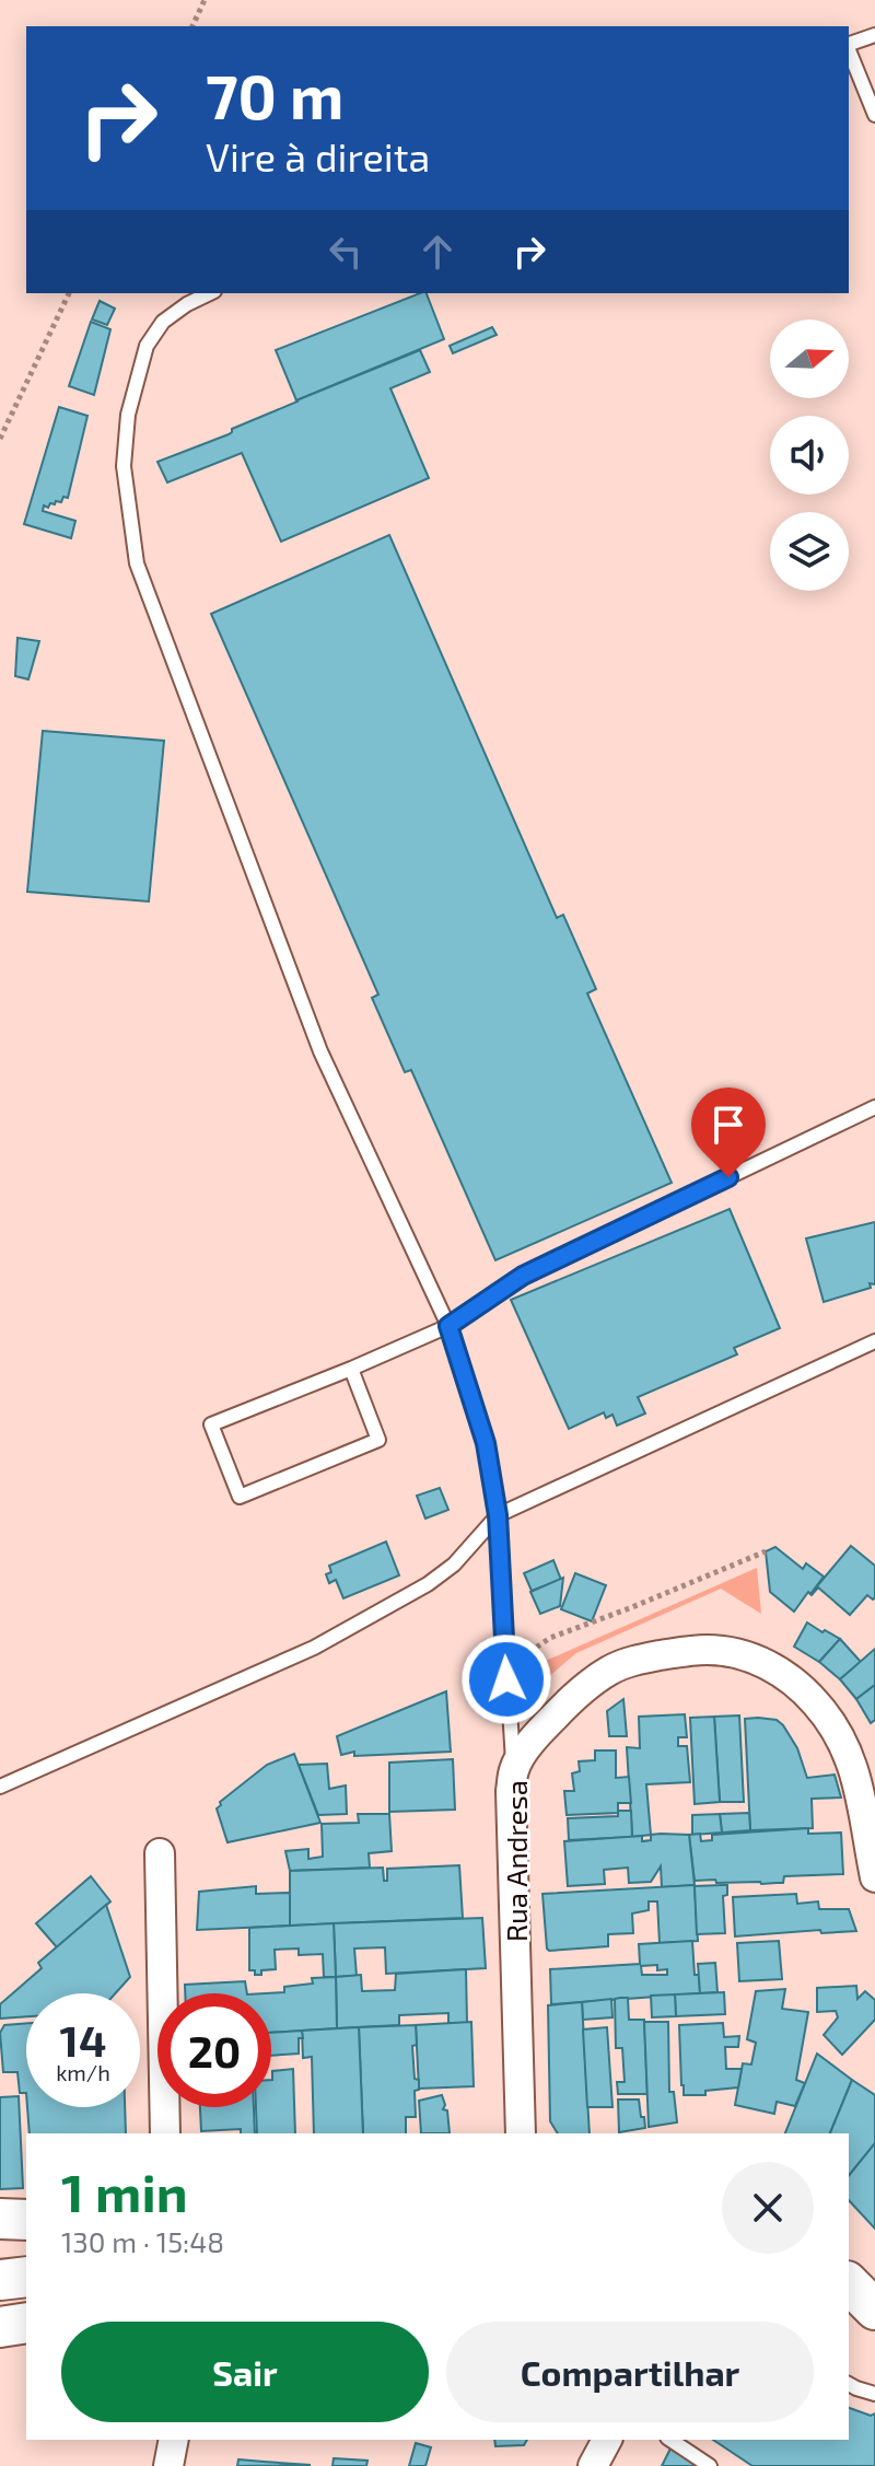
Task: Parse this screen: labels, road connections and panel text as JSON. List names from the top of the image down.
{
  "streets": {
    "street": ["Rua Andresa"]
  },
  "north": "right",
  "page": {
    "turn": ["70 m", "Vire à direita"],
    "speed": "14 km/h",
    "limit": "20",
    "heading": ["1 min", "130 m · 15:48"],
    "buttons": ["Sair", "Compartilhar"]
  }
}
